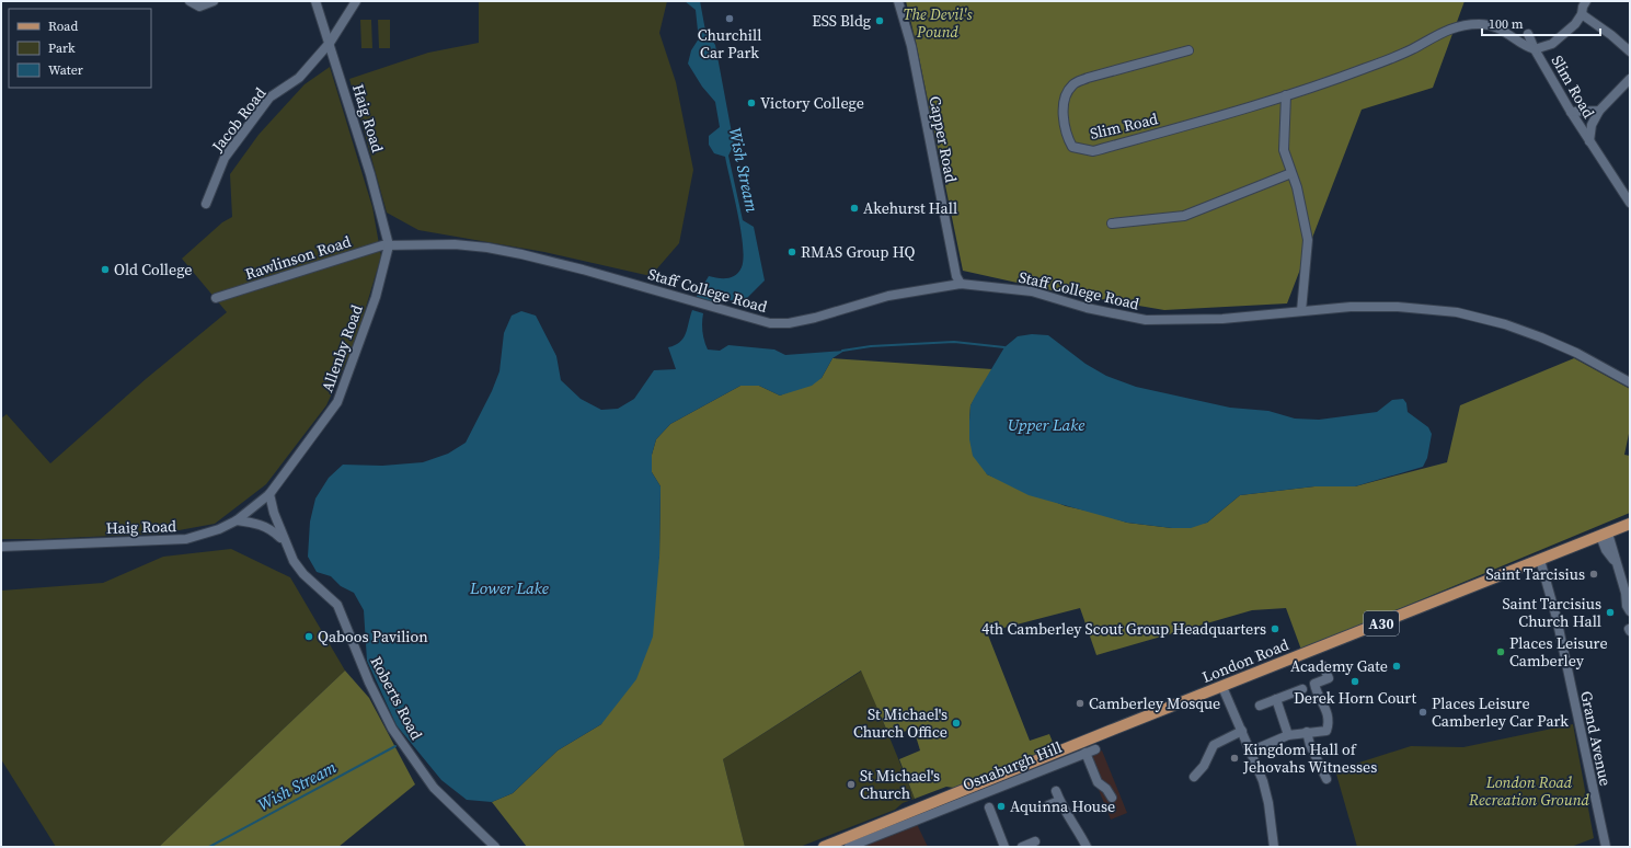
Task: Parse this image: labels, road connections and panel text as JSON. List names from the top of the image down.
{
  "streets": {
    "main road": ["A30", "London Road"],
    "street": [
      "Slim Road",
      "Haig Road",
      "Jacob Road",
      "Capper Road",
      "Rawlinson Road",
      "Staff College Road",
      "Allenby Road",
      "Roberts Road",
      "Grand Avenue",
      "Osnaburgh Hill"
    ]
  },
  "crossings": [
    ["Haig Road", "Jacob Road"],
    ["Haig Road", "Rawlinson Road"],
    ["Haig Road", "Staff College Road"],
    ["Haig Road", "Allenby Road"],
    ["Capper Road", "Staff College Road"],
    ["Rawlinson Road", "Staff College Road"],
    ["Rawlinson Road", "Allenby Road"],
    ["Staff College Road", "Allenby Road"],
    ["London Road", "Grand Avenue"]
  ],
  "water": ["Wish Stream", "Upper Lake", "Lower Lake"],
  "parks": ["The Devil's Pound", "London Road Recreation Ground"],
  "places": [
    "Churchill Car Park",
    "ESS Bldg",
    "Victory College",
    "Akehurst Hall",
    "RMAS Group HQ",
    "Old College",
    "Saint Tarcisius",
    "Saint Tarcisius Church Hall",
    "4th Camberley Scout Group Headquarters",
    "Qaboos Pavilion",
    "Places Leisure Camberley",
    "Academy Gate",
    "Derek Horn Court",
    "Camberley Mosque",
    "Places Leisure Camberley Car Park",
    "St Michael's Church Office",
    "Kingdom Hall of Jehovahs Witnesses",
    "St Michael's Church",
    "Aquinna House"
  ],
  "legend": ["Road", "Park", "Water"],
  "scale_bar": "100 m"
}
